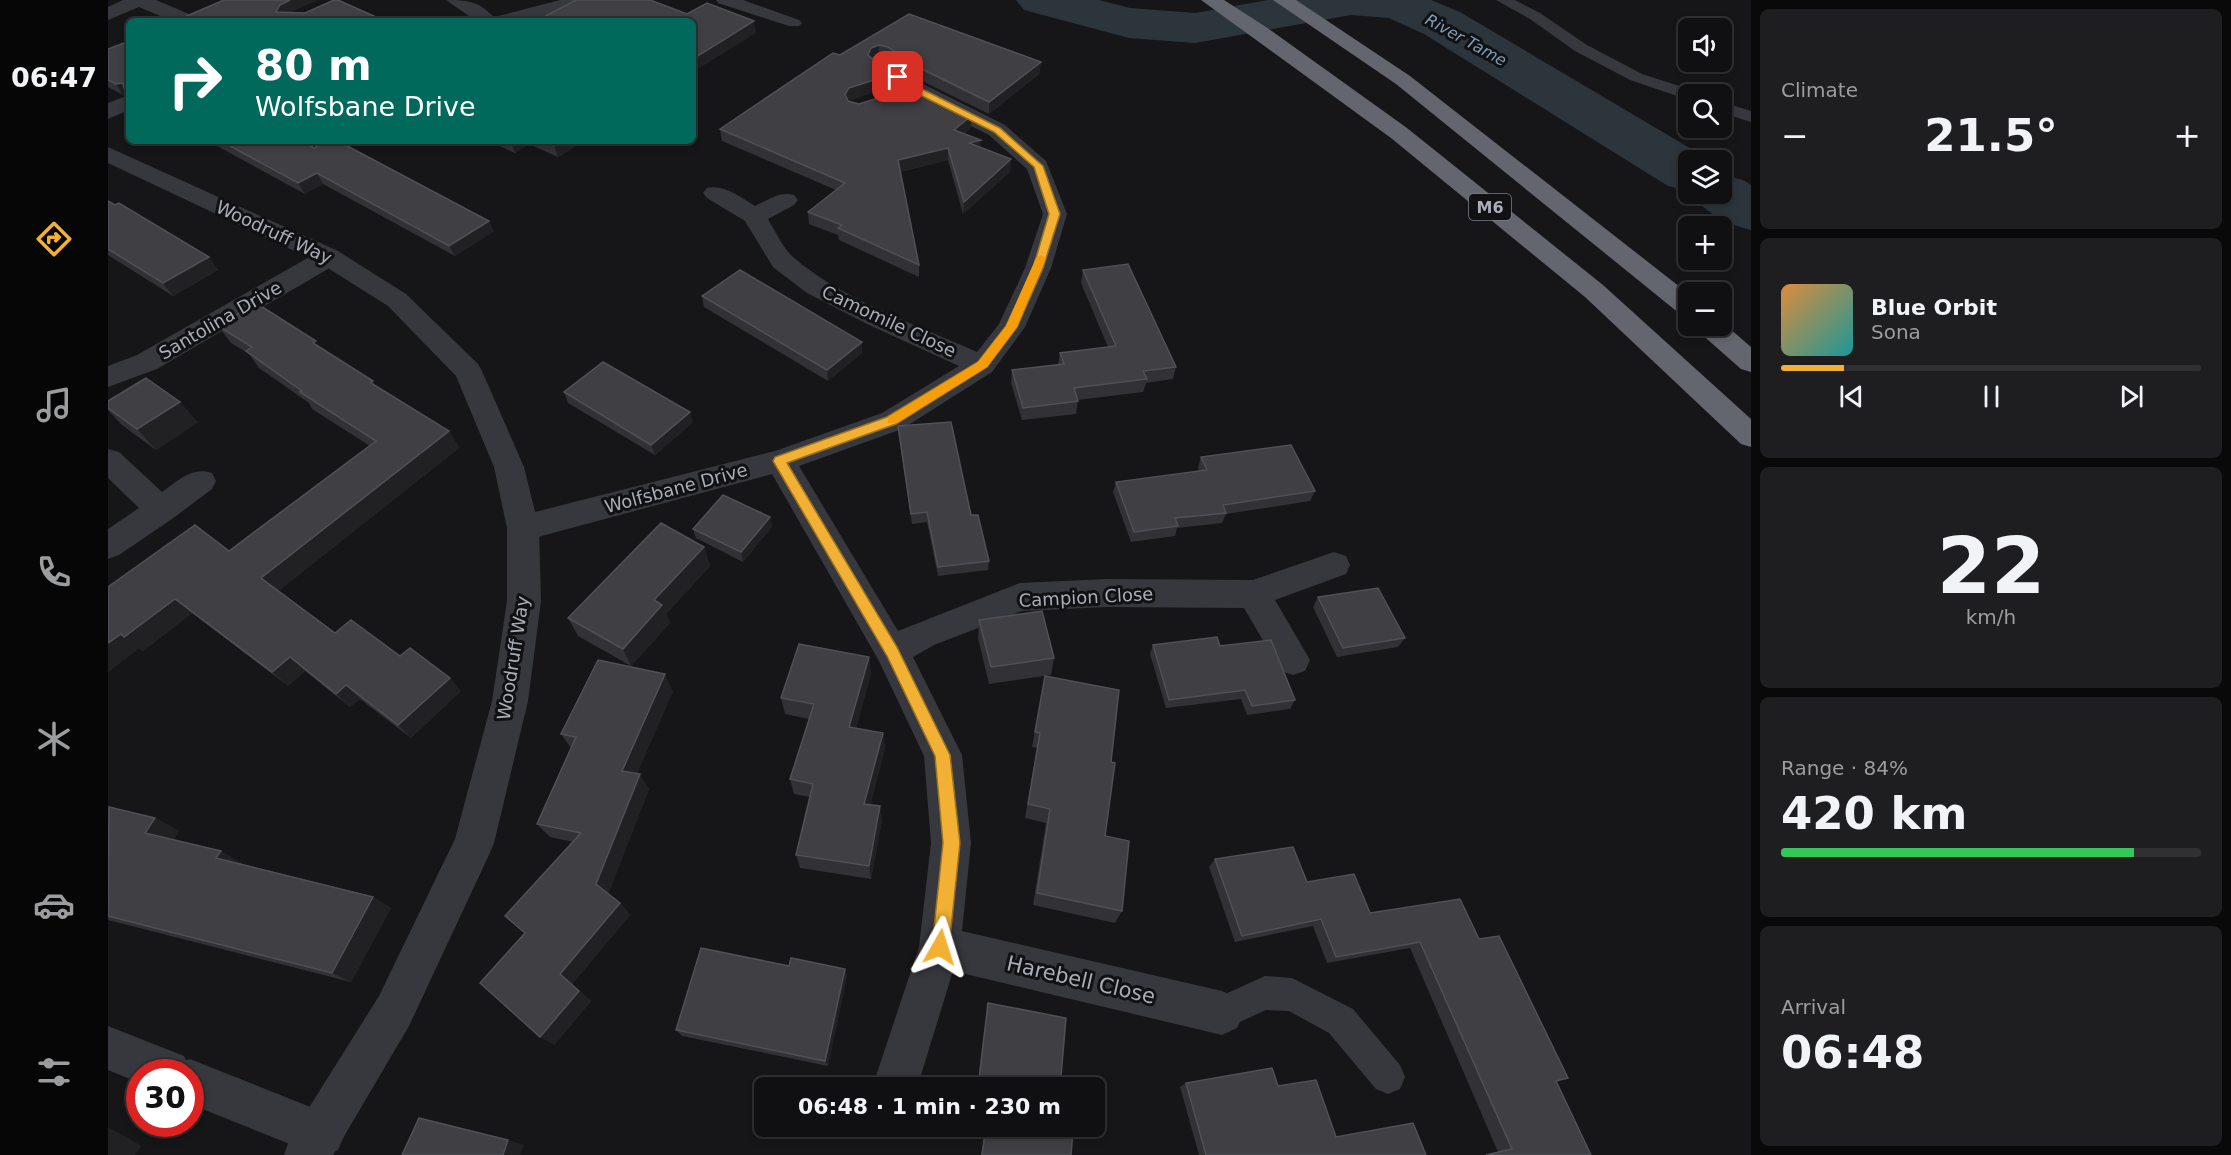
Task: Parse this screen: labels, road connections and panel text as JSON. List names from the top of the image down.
{
  "streets": {
    "highway": ["M6"],
    "street": [
      "Woodruff Way",
      "Santolina Drive",
      "Camomile Close",
      "Wolfsbane Drive",
      "Campion Close",
      "Harebell Close"
    ]
  },
  "crossings": [
    ["Woodruff Way", "Santolina Drive"],
    ["Woodruff Way", "Wolfsbane Drive"],
    ["Camomile Close", "Wolfsbane Drive"]
  ],
  "water": ["River Tame"],
  "page": {
    "tabs": "06:47",
    "tile": [
      "Climate",
      ["22", "km/h"],
      ["Range · 84%", "420 km"],
      ["Arrival", "06:48"]
    ],
    "map_buttons": ["+", "−"],
    "turn": ["80 m", "Wolfsbane Drive"],
    "heat": ["−", "21.5°", "+"],
    "song": ["Blue Orbit", "Sona"],
    "limit": "30",
    "trip": "06:48 · 1 min · 230 m"
  }
}
